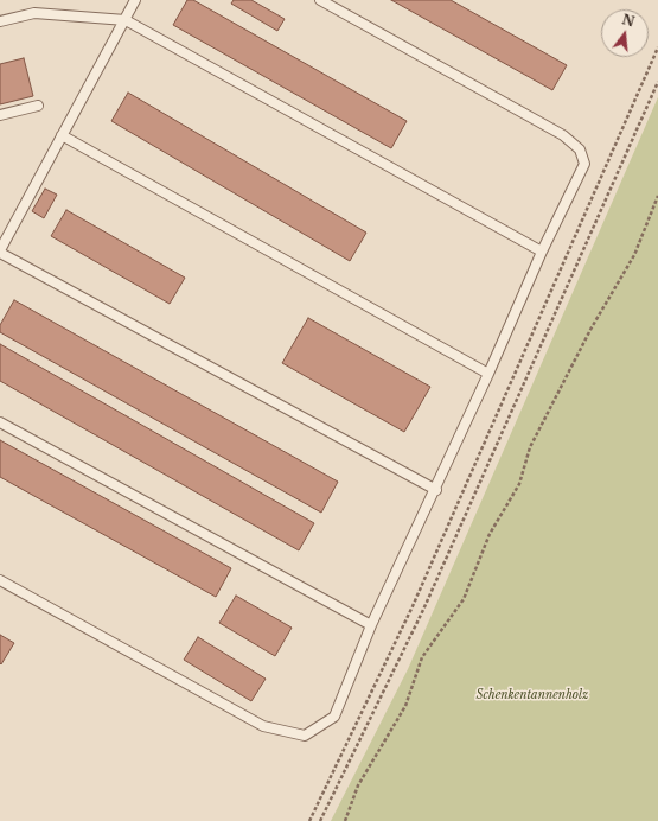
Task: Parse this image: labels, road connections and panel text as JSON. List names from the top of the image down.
{
  "parks": ["Schenkentannenholz"],
  "north": "top"
}
